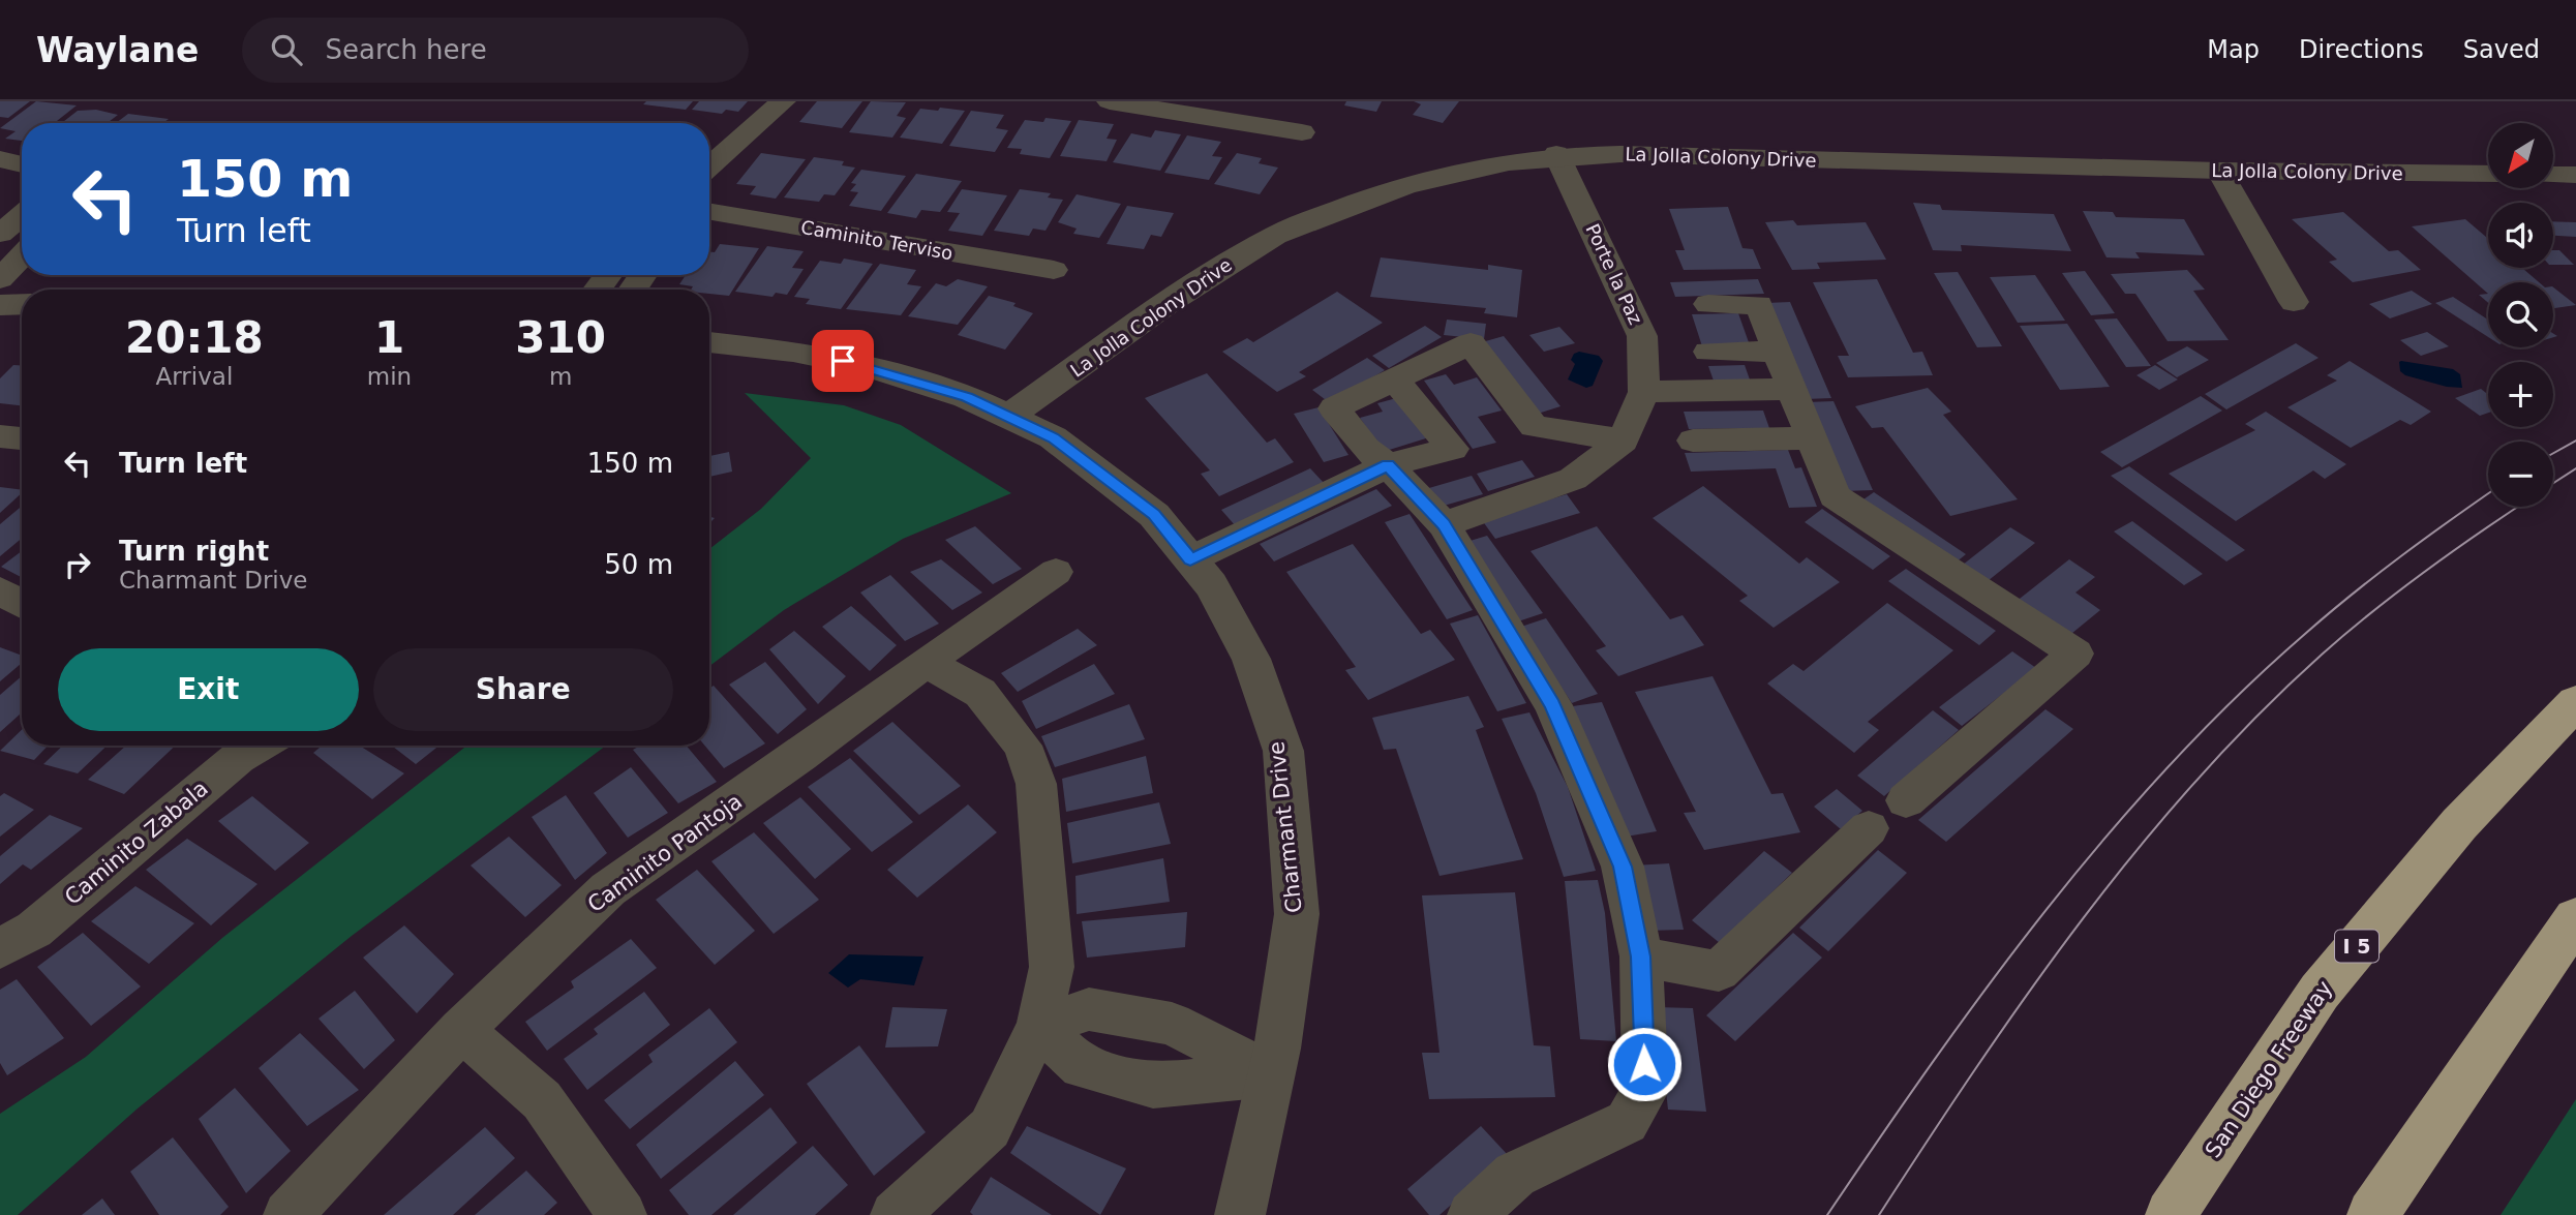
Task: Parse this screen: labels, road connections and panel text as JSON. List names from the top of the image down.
{
  "streets": {
    "highway": ["I 5", "San Diego Freeway"],
    "street": [
      "La Jolla Colony Drive",
      "Caminito Terviso",
      "Porte la Paz",
      "Charmant Drive",
      "Caminito Zabala",
      "Caminito Pantoja"
    ]
  },
  "crossings": [
    ["La Jolla Colony Drive", "Porte la Paz"],
    ["La Jolla Colony Drive", "Charmant Drive"]
  ],
  "north": "bottom left",
  "page": {
    "header": "Waylane",
    "search": "Search here",
    "nav": ["Map", "Directions", "Saved"],
    "map_buttons": ["+", "−"],
    "turn": ["150 m", "Turn left"],
    "eta": [
      "20:18",
      "Arrival",
      "1",
      "min",
      "310",
      "m"
    ],
    "list": [
      {
        "name": "Turn left",
        "value": "150 m"
      },
      {
        "name": "Turn right",
        "note": "Charmant Drive",
        "value": "50 m"
      }
    ],
    "buttons": ["Exit", "Share"]
  }
}
